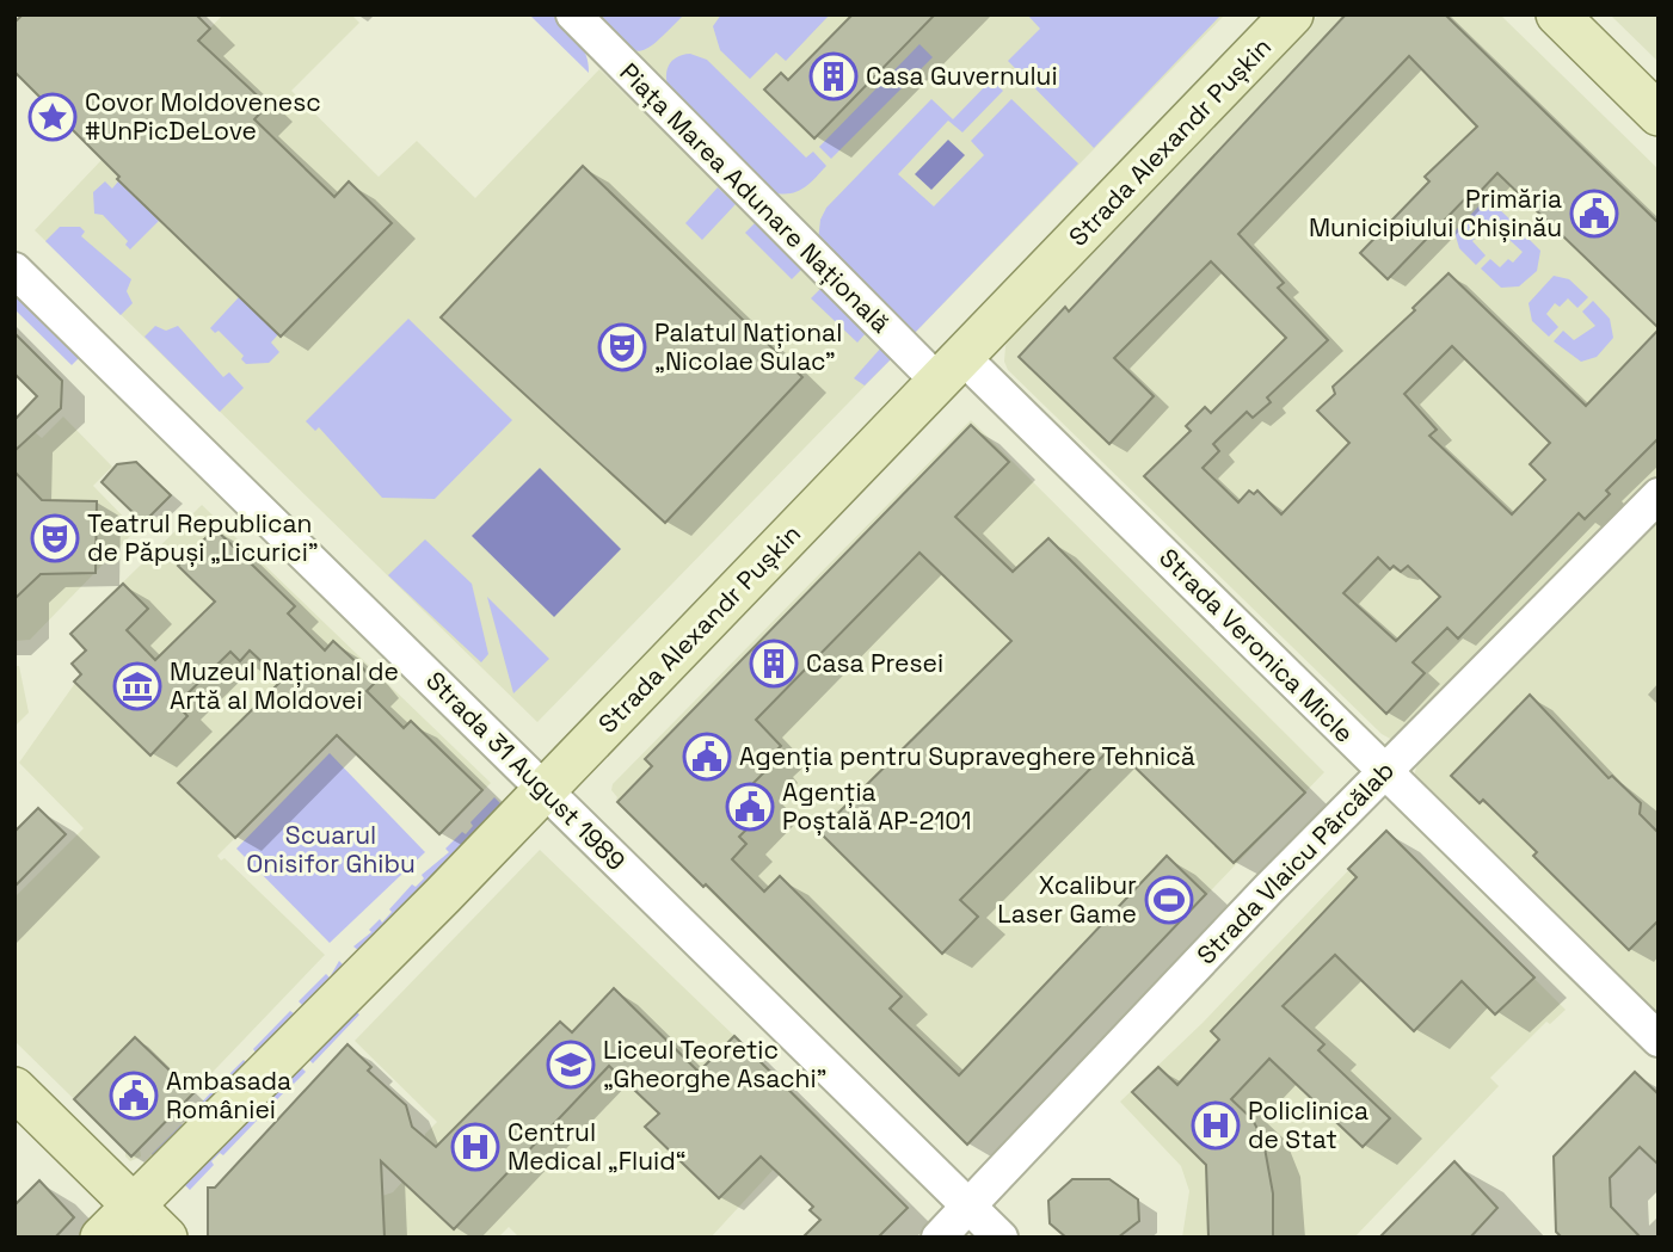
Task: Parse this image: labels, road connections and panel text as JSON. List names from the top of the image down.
{
  "streets": {
    "main road": ["Strada Alexandr Pușkin"],
    "street": [
      "Piața Marea Adunare Națională",
      "Strada Veronica Micle",
      "Strada 31 August 1989",
      "Strada Vlaicu Pârcălab"
    ]
  },
  "crossings": [
    ["Strada Alexandr Pușkin", "Piața Marea Adunare Națională"],
    ["Strada Alexandr Pușkin", "Strada Veronica Micle"],
    ["Strada Alexandr Pușkin", "Strada 31 August 1989"],
    ["Piața Marea Adunare Națională", "Strada Veronica Micle"],
    ["Strada Veronica Micle", "Strada Vlaicu Pârcălab"],
    ["Strada 31 August 1989", "Strada Vlaicu Pârcălab"]
  ],
  "parks": ["Scuarul Onisifor Ghibu"],
  "places": {
    "building": ["Casa Guvernului", "Casa Presei"],
    "place": ["Covor Moldovenesc #UnPicDeLove"],
    "public building": [
      "Primăria Municipiului Chișinău",
      "Agenția pentru Supraveghere Tehnică",
      "Agenția Poștală AP-2101",
      "Ambasada României"
    ],
    "theatre": ["Palatul Național „Nicolae Sulac”", "Teatrul Republican de Păpuși „Licurici”"],
    "museum": ["Muzeul Național de Artă al Moldovei"],
    "sports": ["Xcalibur Laser Game"],
    "school or university": ["Liceul Teoretic „Gheorghe Asachi”"],
    "hospital": ["Policlinica de Stat", "Centrul Medical „Fluid“"]
  }
}
